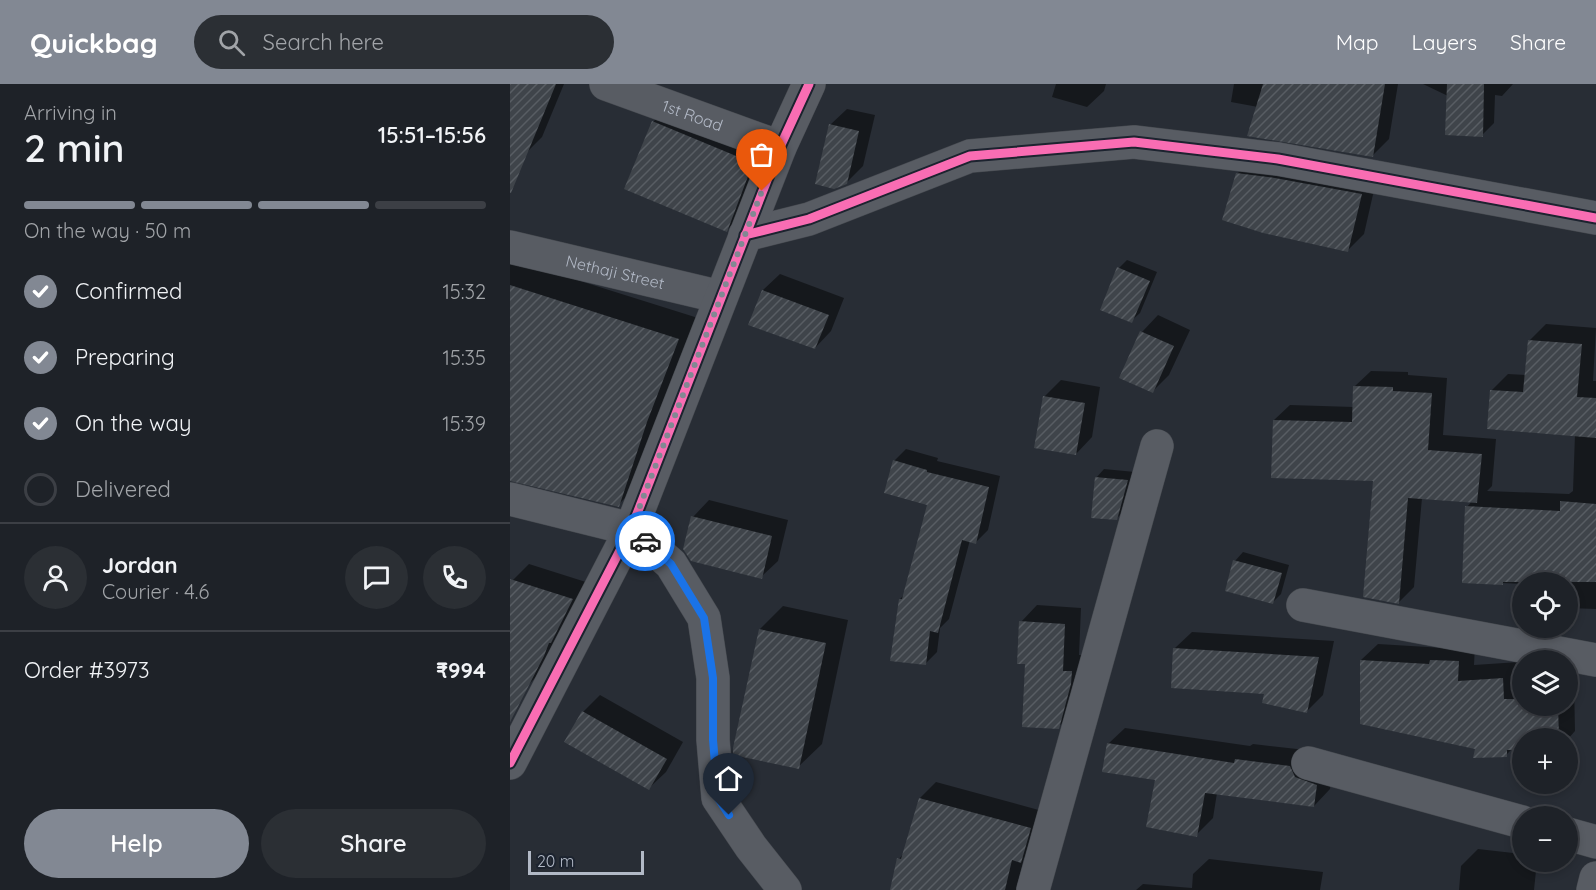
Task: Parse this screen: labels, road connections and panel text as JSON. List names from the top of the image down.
{
  "streets": {
    "street": ["1st Road", "Nethaji Street"]
  },
  "scale_bar": "20 m",
  "page": {
    "header": "Quickbag",
    "search": "Search here",
    "nav": ["Map", "Layers", "Share"],
    "heading": ["2 min", "Arriving in", "15:51–15:56"],
    "panel": [
      "Jordan",
      "Courier · 4.6",
      "Order #3973",
      "₹994"
    ],
    "bar": "On the way · 50 m",
    "list": [
      ["Confirmed", "15:32"],
      ["Preparing", "15:35"],
      ["On the way", "15:39"],
      "Delivered"
    ],
    "map_buttons": ["+", "−"],
    "buttons": ["Help", "Share"],
    "scale": "20 m"
  }
}
